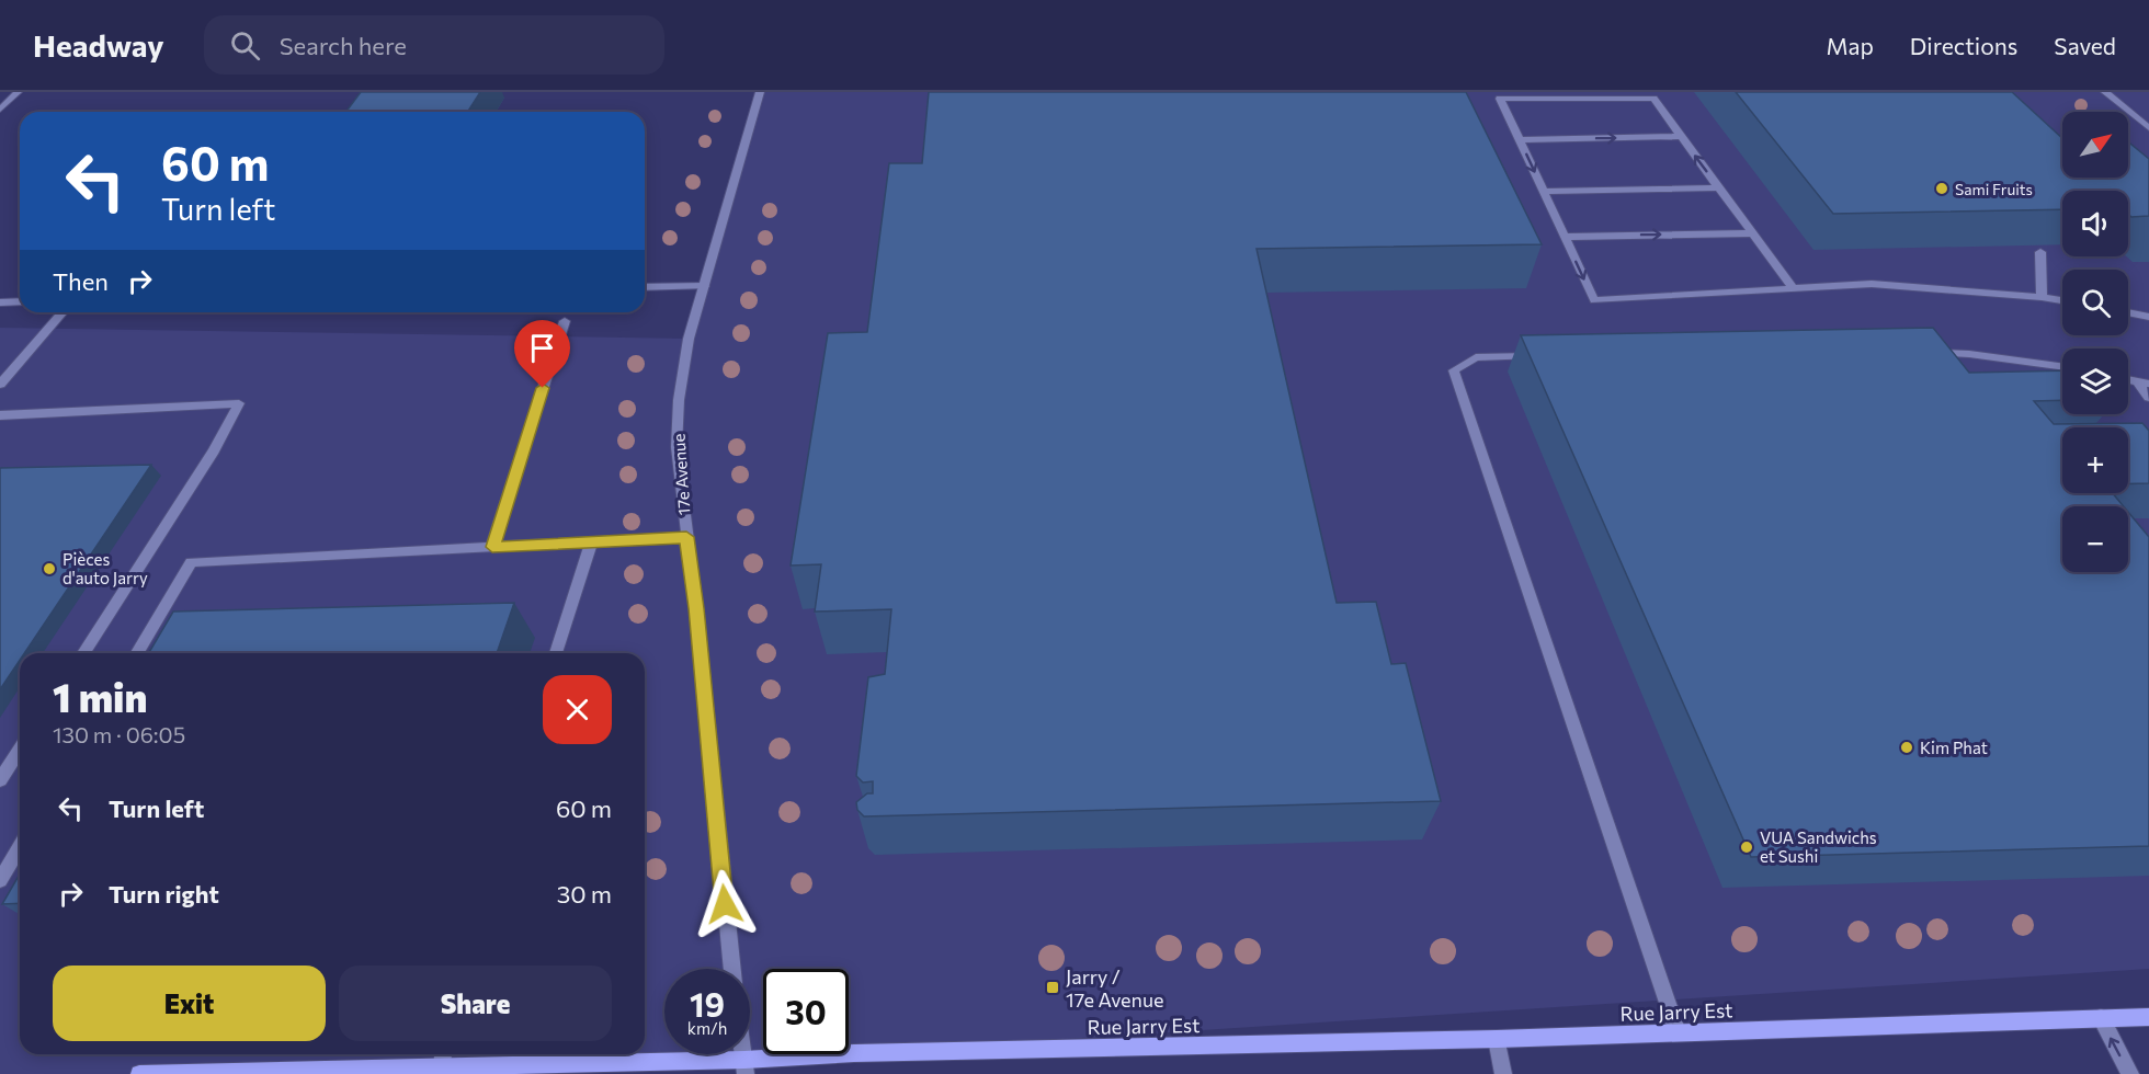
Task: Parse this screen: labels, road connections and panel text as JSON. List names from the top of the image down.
{
  "streets": {
    "street": ["17e Avenue", "Rue Jarry Est"]
  },
  "places": {
    "other": [
      "Sami Fruits",
      "Pièces d'auto Jarry",
      "Kim Phat",
      "VUA Sandwichs et Sushi"
    ],
    "transit": ["Jarry / 17e Avenue"]
  },
  "north": "top right",
  "page": {
    "header": "Headway",
    "search": "Search here",
    "nav": ["Map", "Directions", "Saved"],
    "map_buttons": ["+", "−"],
    "turn": ["60 m", "Turn left"],
    "then": "Then",
    "heading": ["1 min", "130 m · 06:05"],
    "list": [
      {
        "name": "Turn left",
        "value": "60 m"
      },
      {
        "name": "Turn right",
        "value": "30 m"
      }
    ],
    "buttons": ["Exit", "Share"],
    "speed": "19 km/h",
    "limit": "30"
  }
}
